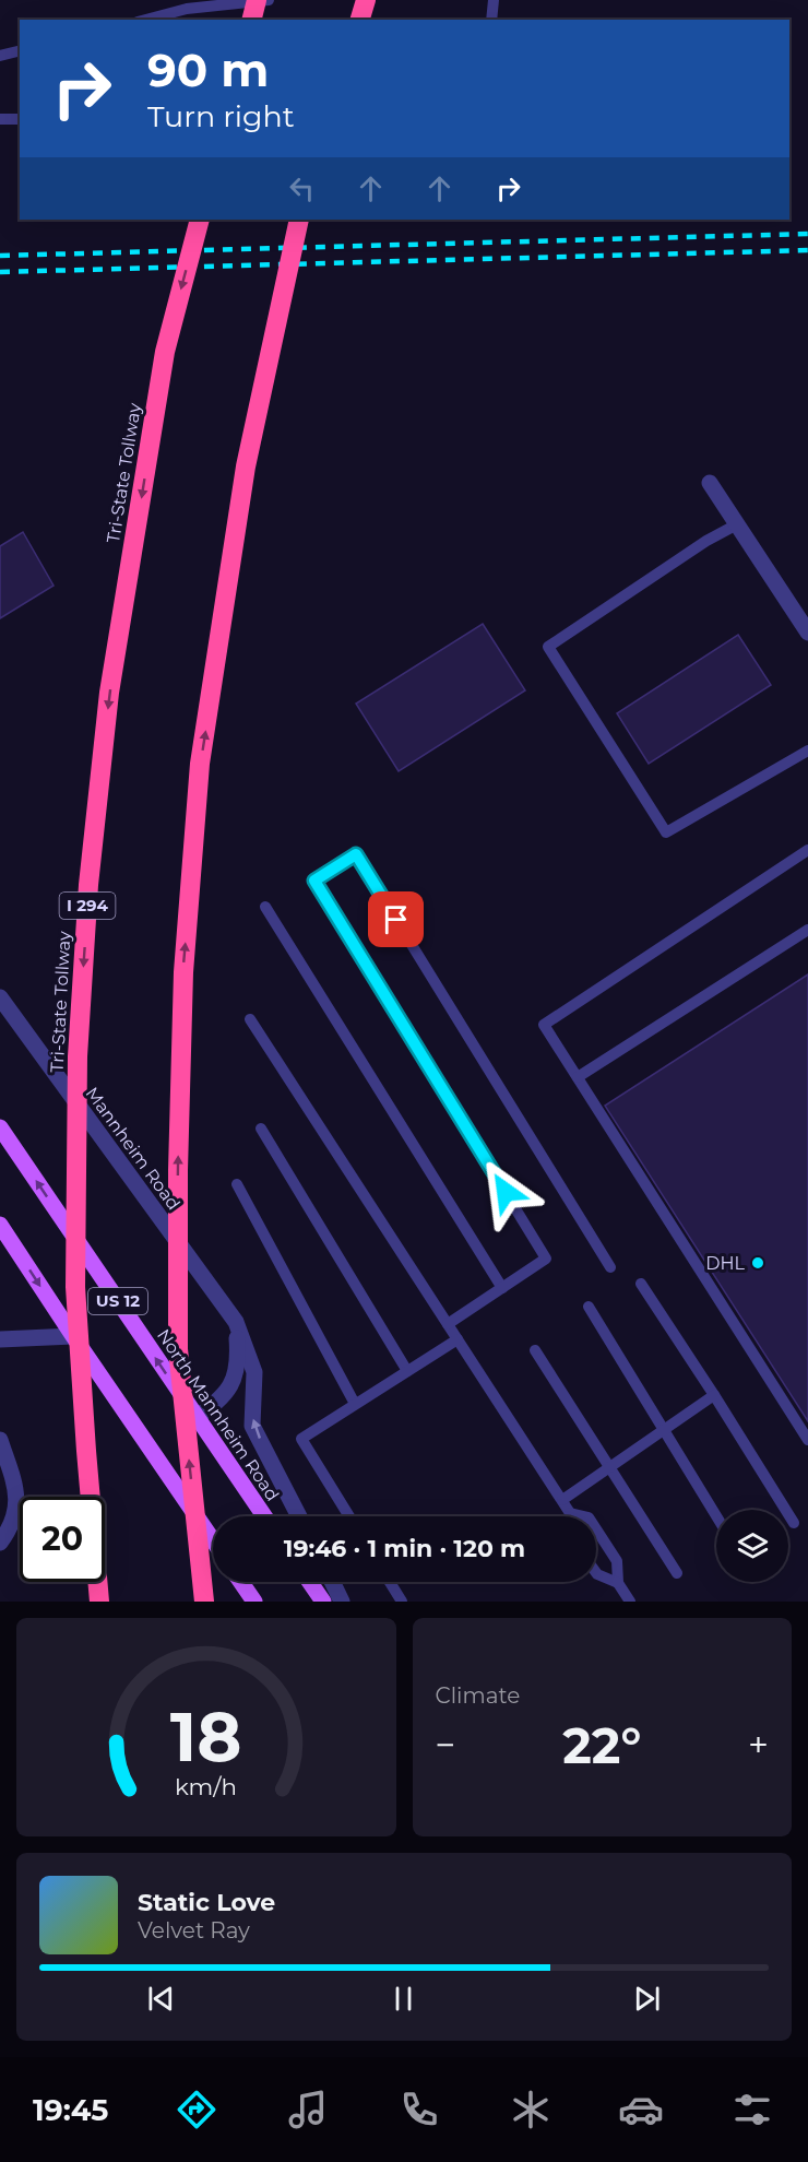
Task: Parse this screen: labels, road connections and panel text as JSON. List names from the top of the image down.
{
  "streets": {
    "highway": ["Tri-State Tollway", "I 294"],
    "main road": ["US 12", "North Mannheim Road"],
    "street": ["Mannheim Road"]
  },
  "places": ["DHL"],
  "page": {
    "turn": ["90 m", "Turn right"],
    "limit": "20",
    "trip": "19:46 · 1 min · 120 m",
    "tile": "Climate",
    "heat": ["−", "22°", "+"],
    "song": ["Static Love", "Velvet Ray"],
    "tabs": "19:45",
    "gauge": ["18", "km/h"]
  }
}
